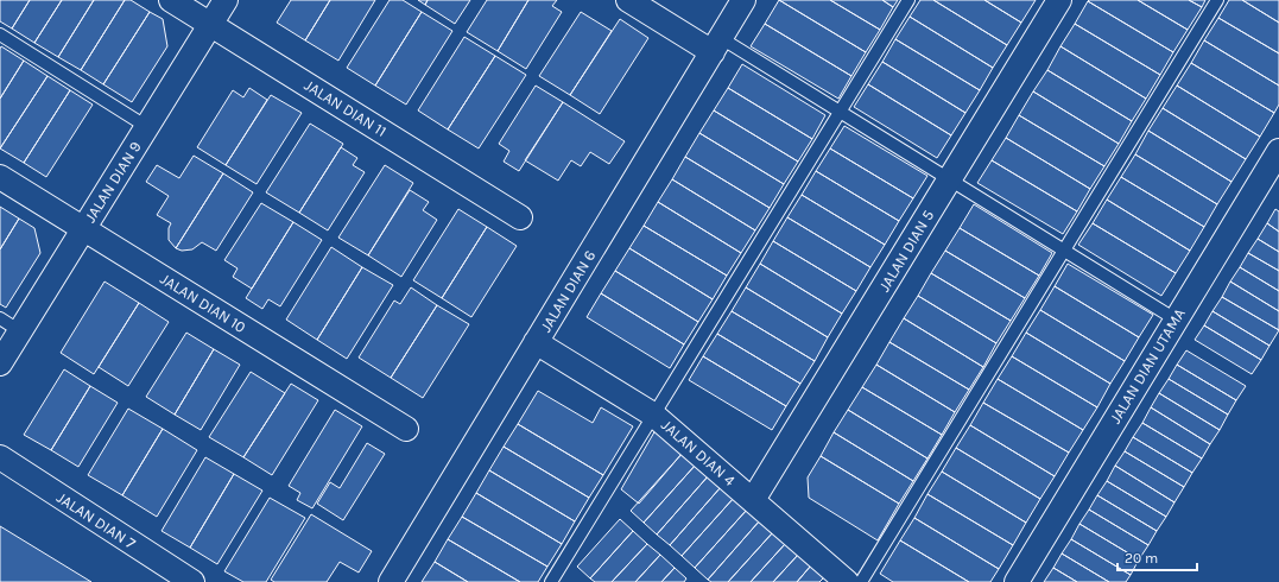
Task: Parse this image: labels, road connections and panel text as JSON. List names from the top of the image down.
{
  "streets": {
    "street": [
      "JALAN DIAN 11",
      "JALAN DIAN 9",
      "JALAN DIAN 5",
      "JALAN DIAN 6",
      "JALAN DIAN 10",
      "JALAN DIAN UTAMA",
      "JALAN DIAN 4",
      "JALAN DIAN 7"
    ]
  },
  "crossings": [
    ["JALAN DIAN 11", "JALAN DIAN 9"],
    ["JALAN DIAN 9", "JALAN DIAN 10"],
    ["JALAN DIAN 5", "JALAN DIAN 4"],
    ["JALAN DIAN 6", "JALAN DIAN 4"]
  ],
  "scale_bar": "20 m"
}
